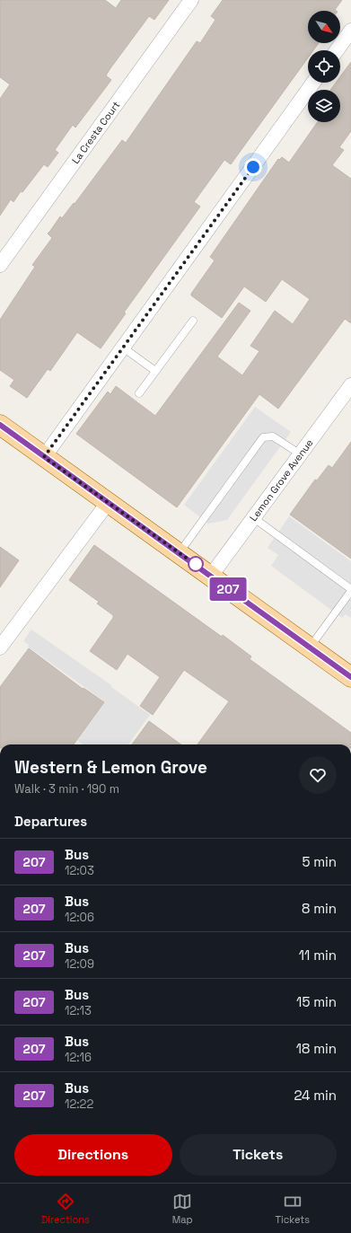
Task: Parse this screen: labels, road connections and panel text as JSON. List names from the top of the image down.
{
  "streets": {
    "street": ["La Cresta Court", "Lemon Grove Avenue"]
  },
  "lines": ["bus line 207"],
  "north": "bottom right",
  "page": {
    "on_map": "207",
    "heading": [
      ["Western & Lemon Grove", "Walk · 3 min · 190 m"],
      "Departures"
    ],
    "list": [
      {
        "mark": "207",
        "name": "Bus",
        "note": "12:03",
        "value": "5 min"
      },
      {
        "mark": "207",
        "name": "Bus",
        "note": "12:06",
        "value": "8 min"
      },
      {
        "mark": "207",
        "name": "Bus",
        "note": "12:09",
        "value": "11 min"
      },
      {
        "mark": "207",
        "name": "Bus",
        "note": "12:13",
        "value": "15 min"
      },
      {
        "mark": "207",
        "name": "Bus",
        "note": "12:16",
        "value": "18 min"
      },
      {
        "mark": "207",
        "name": "Bus",
        "note": "12:22",
        "value": "24 min"
      }
    ],
    "buttons": ["Directions", "Tickets"],
    "tabs": ["Directions", "Map", "Tickets"]
  }
}
